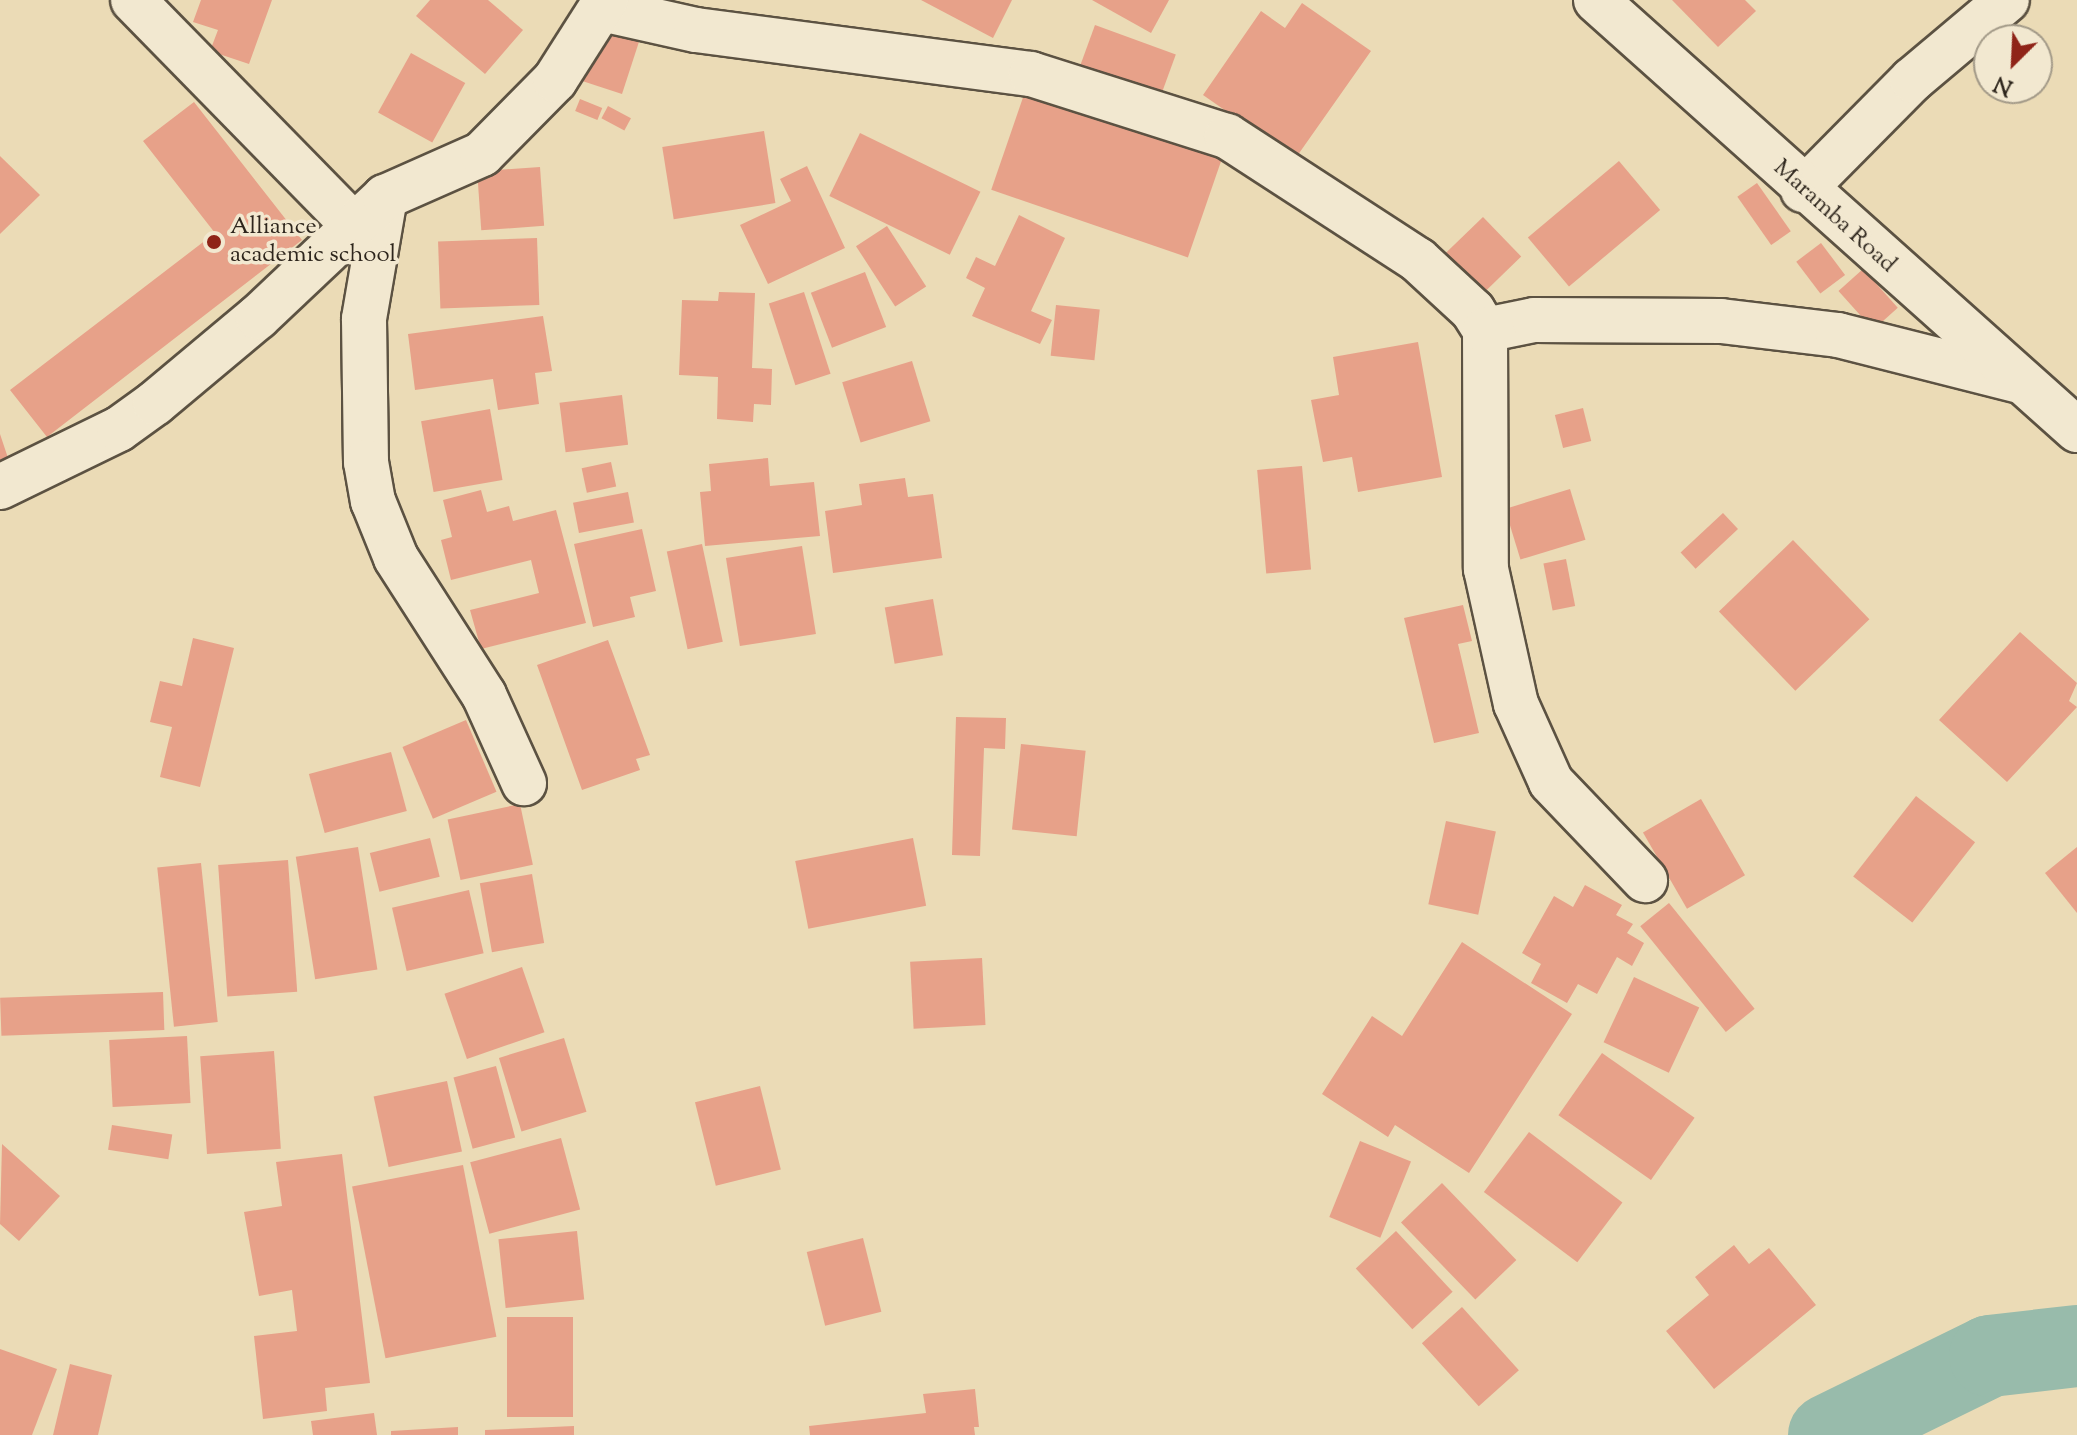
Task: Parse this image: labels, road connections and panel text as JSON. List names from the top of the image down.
{
  "streets": {
    "street": ["Maramba Road"]
  },
  "places": ["Alliance academic school"],
  "north": "bottom left"
}
